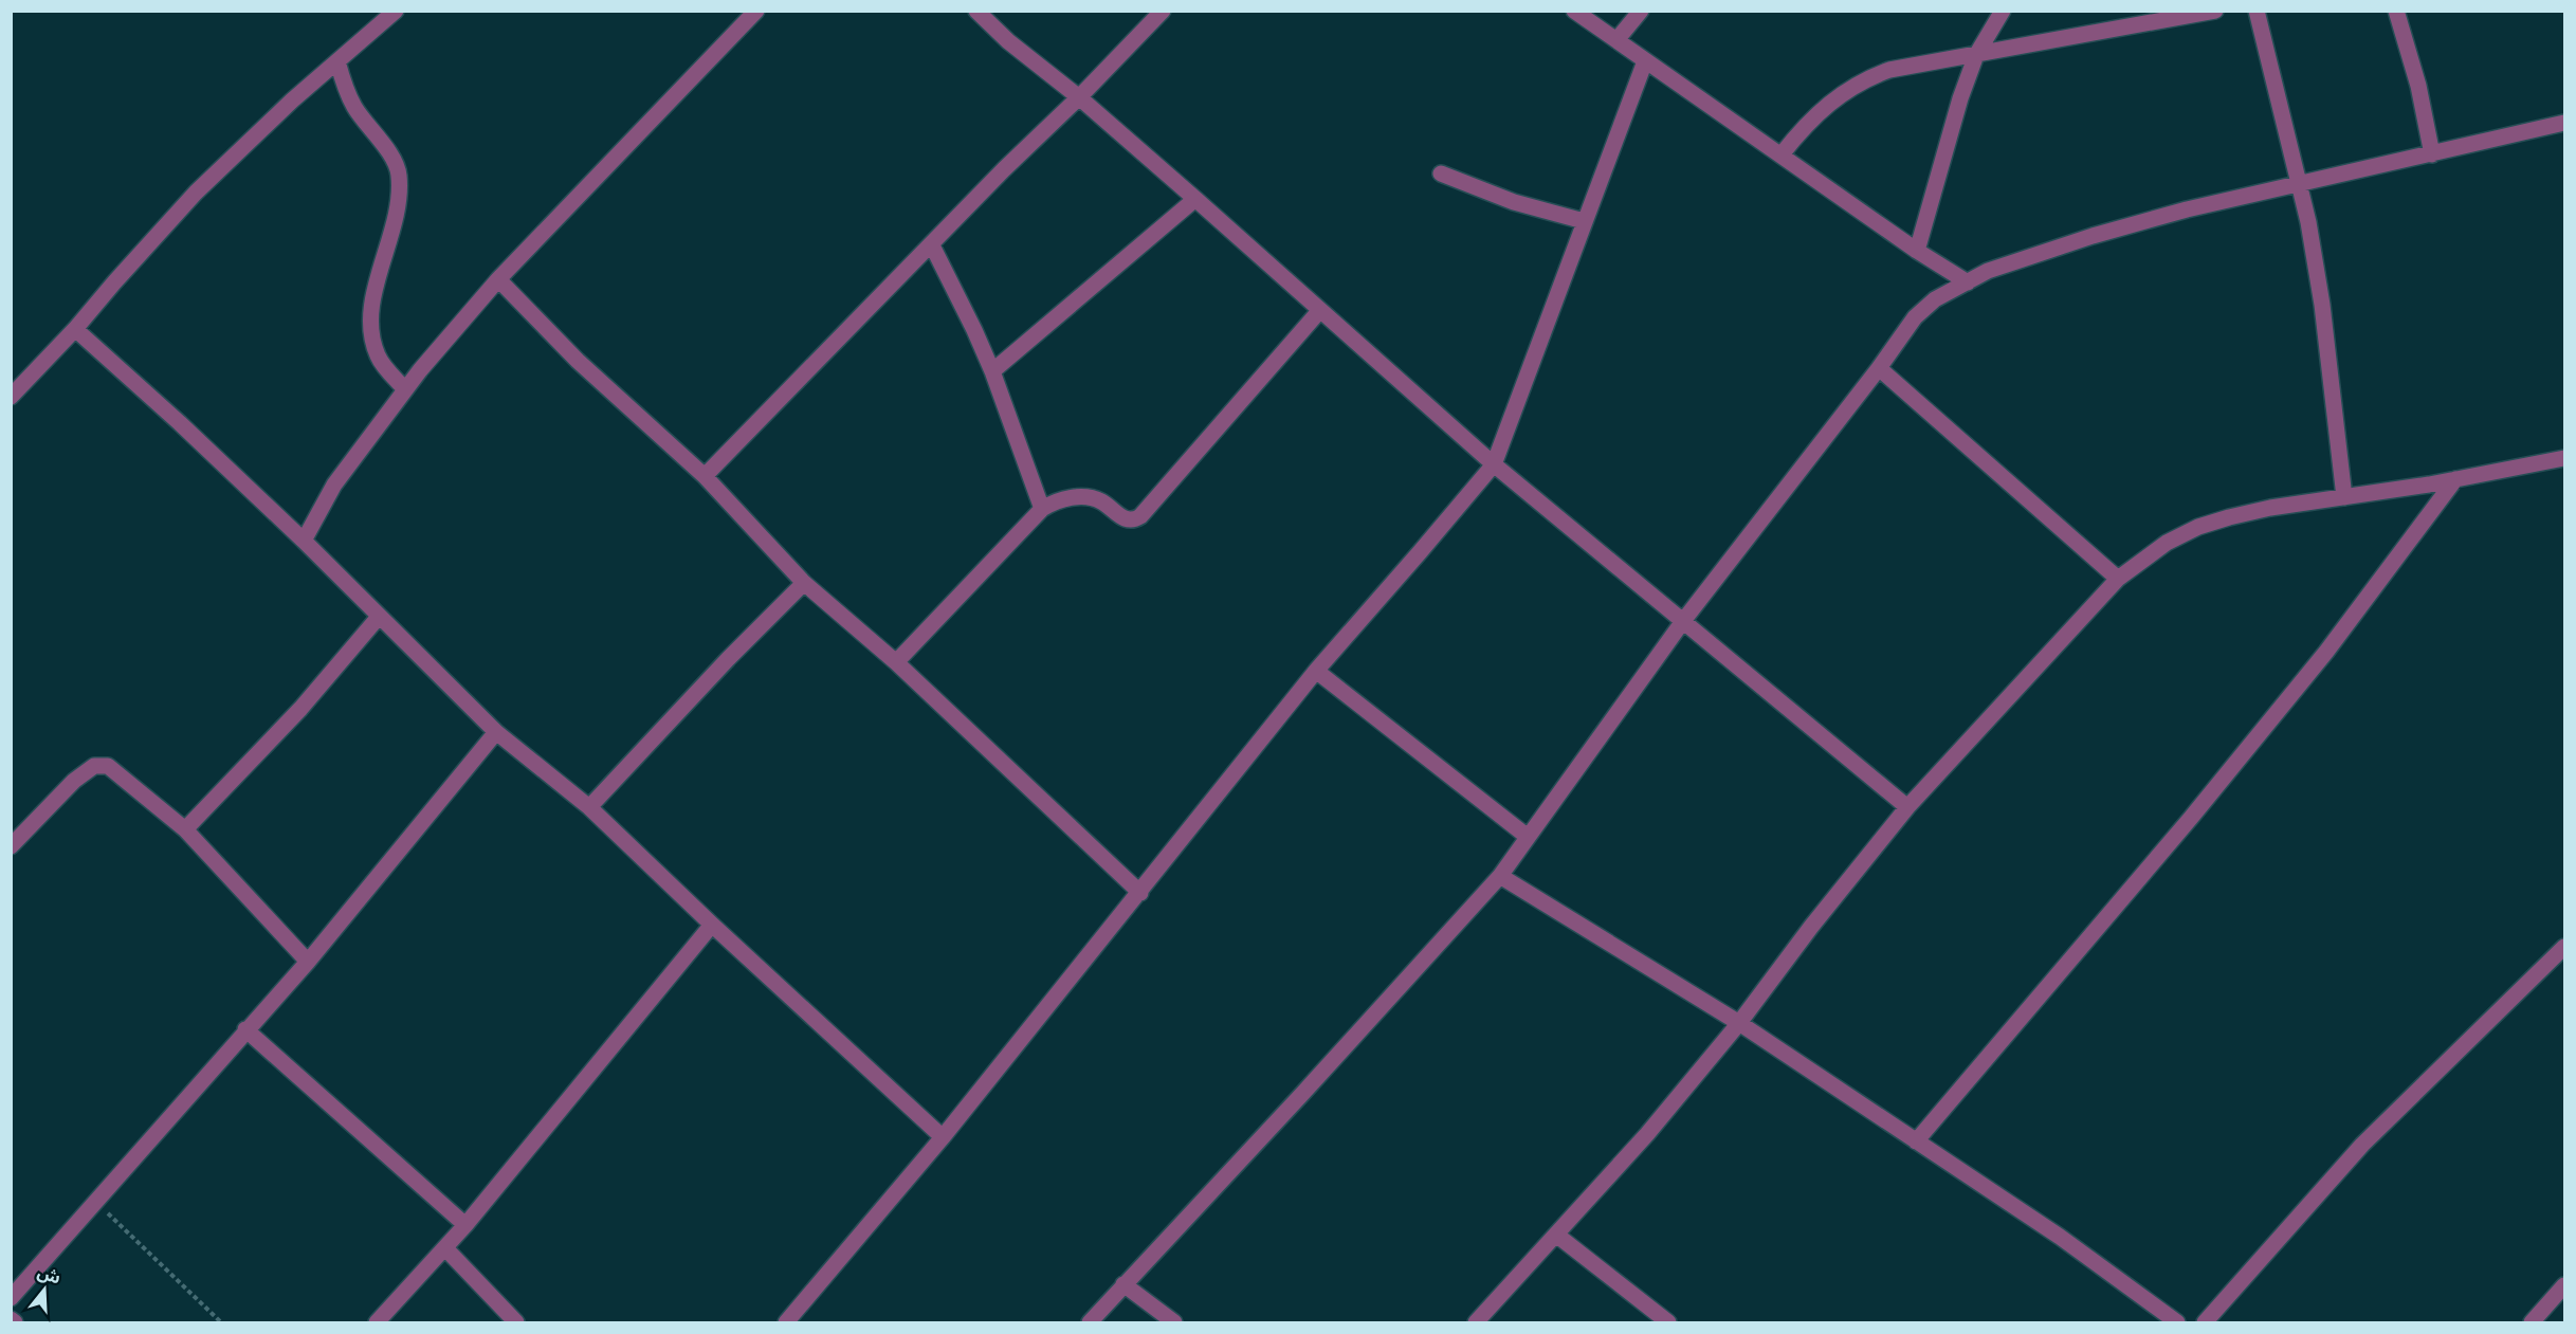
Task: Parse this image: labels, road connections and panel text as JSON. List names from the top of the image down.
{
  "north": "top"
}
